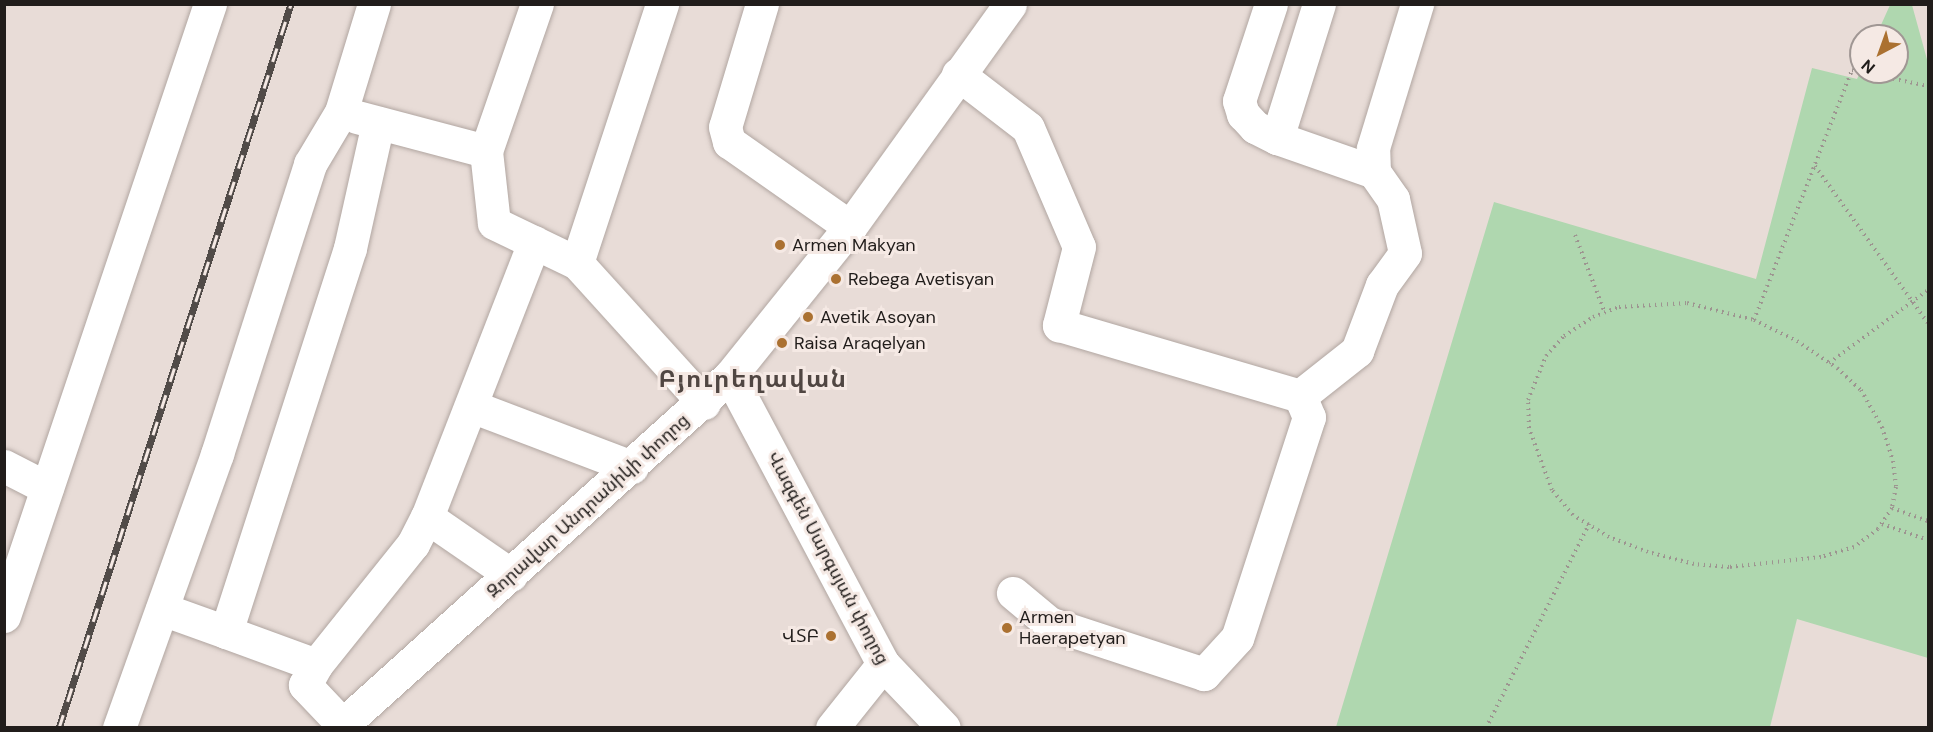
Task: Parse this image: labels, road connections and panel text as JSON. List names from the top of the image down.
{
  "streets": {
    "street": ["Զորավար Անդրանիկի փողոց", "Վազգեն Սարգսյան փողոց"]
  },
  "crossings": [
    ["Զորավար Անդրանիկի փողոց", "Վազգեն Սարգսյան փողոց"]
  ],
  "districts": ["Բյուրեղավան"],
  "places": [
    "Armen Makyan",
    "Rebega Avetisyan",
    "Avetik Asoyan",
    "Raisa Araqelyan",
    "Armen Haerapetyan",
    "ՎՏԲ"
  ],
  "north": "bottom left"
}
